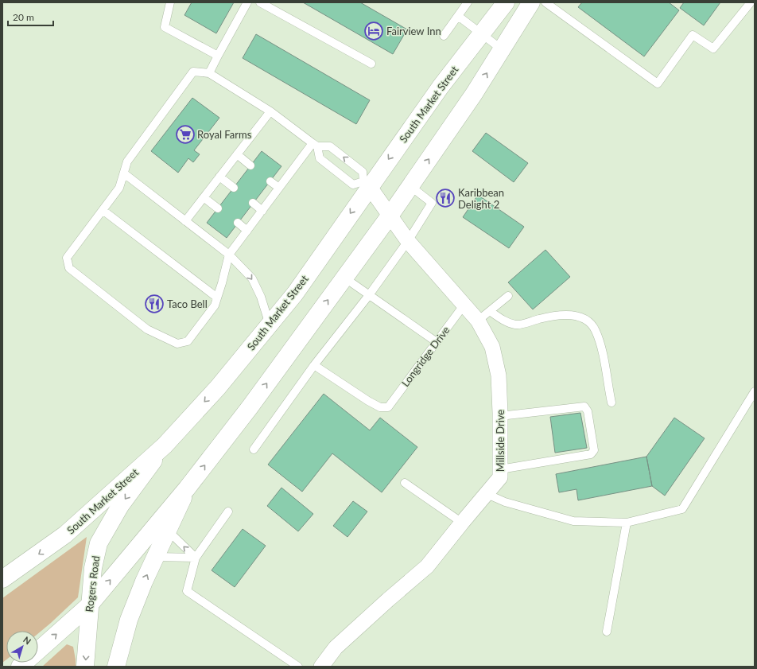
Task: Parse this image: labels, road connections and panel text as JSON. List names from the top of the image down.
{
  "streets": {
    "main road": ["South Market Street", "Rogers Road"],
    "street": ["Millside Drive"],
    "lane": ["Longridge Drive"]
  },
  "crossings": [
    ["South Market Street", "Millside Drive"],
    ["South Market Street", "Rogers Road"],
    ["Longridge Drive", "Millside Drive"]
  ],
  "places": {
    "hotel": ["Fairview Inn"],
    "supermarket": ["Royal Farms"],
    "restaurant": ["Karibbean Delight 2", "Taco Bell"]
  },
  "scale_bar": "20 m",
  "north": "top right"
}
